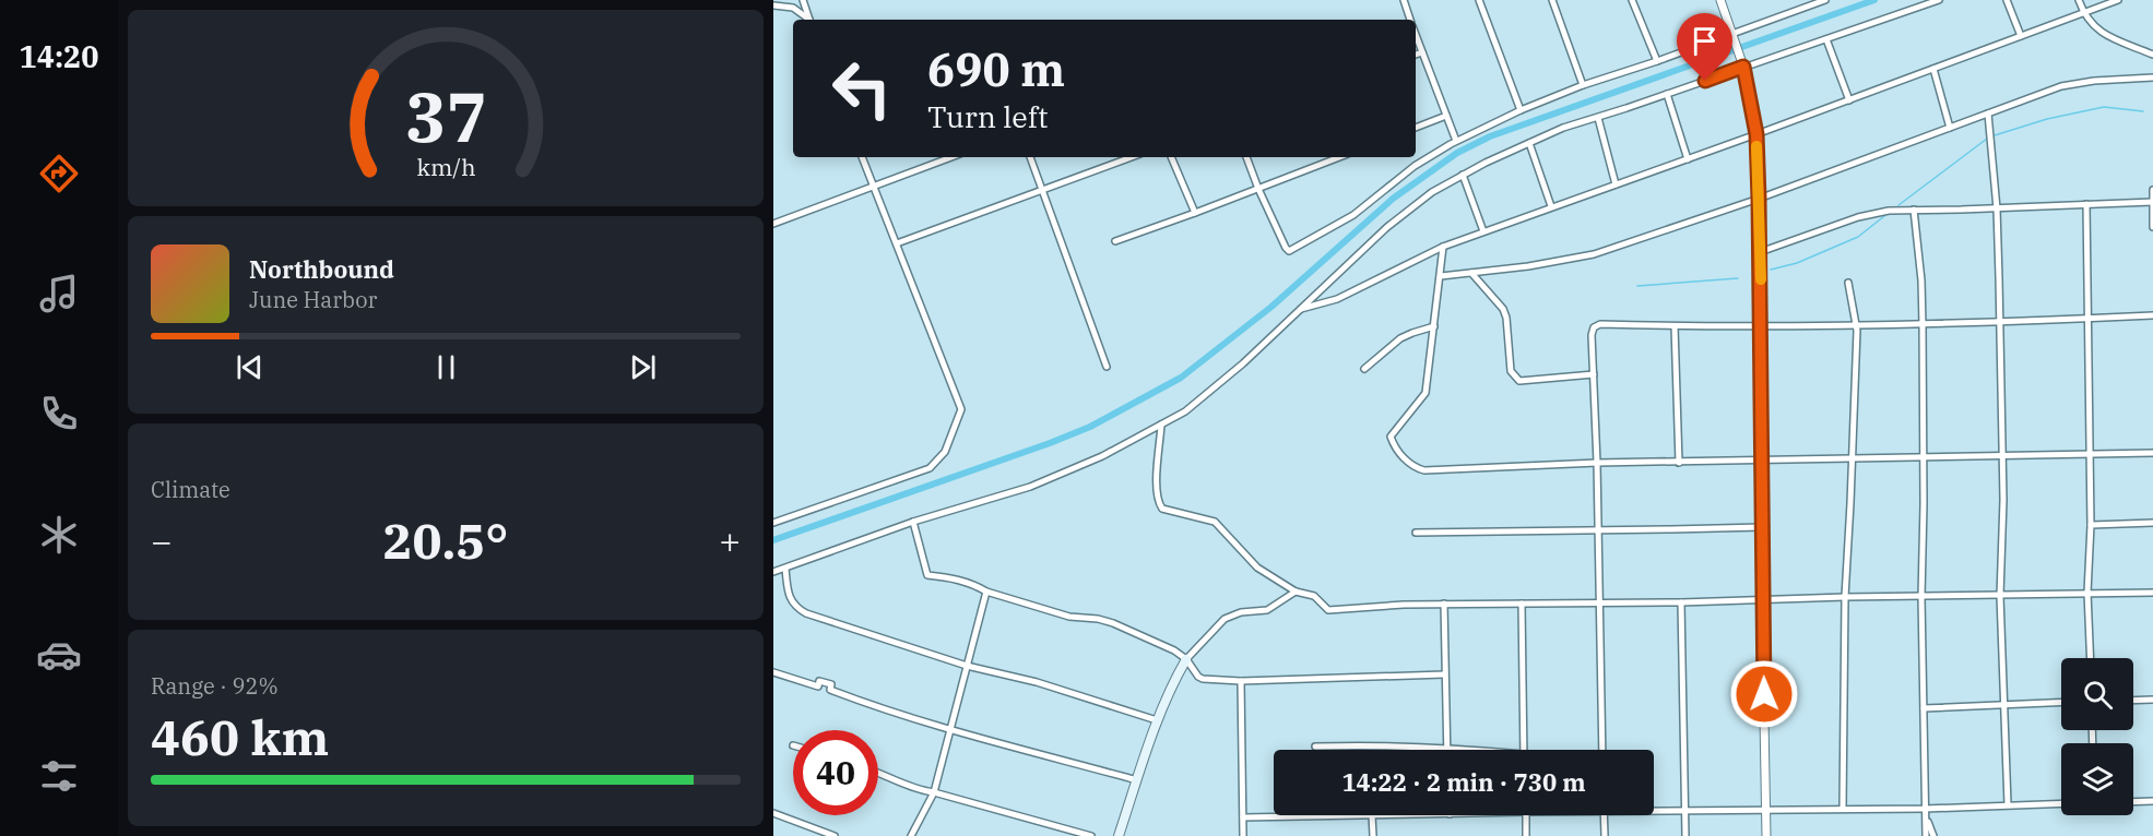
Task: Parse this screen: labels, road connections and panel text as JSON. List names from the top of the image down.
{
  "page": {
    "tabs": "14:20",
    "turn": ["690 m", "Turn left"],
    "song": ["Northbound", "June Harbor"],
    "tile": [
      "Climate",
      ["Range · 92%", "460 km"]
    ],
    "heat": ["−", "20.5°", "+"],
    "limit": "40",
    "trip": "14:22 · 2 min · 730 m",
    "gauge": ["37", "km/h"]
  }
}
